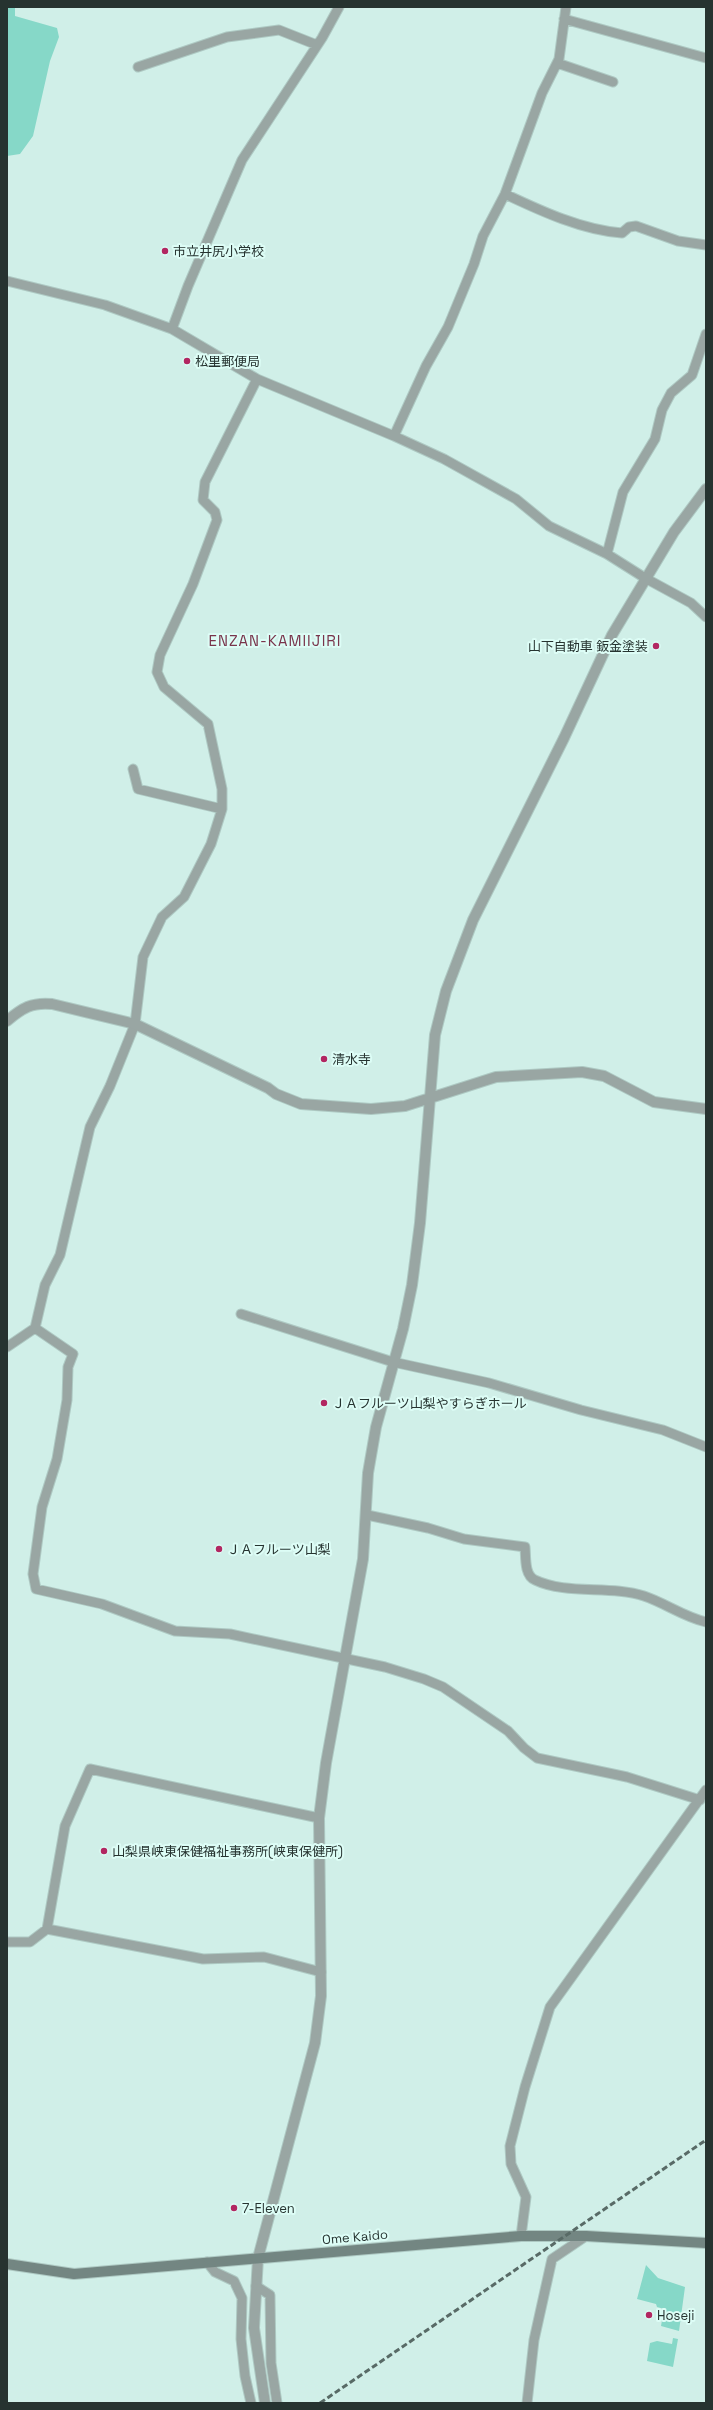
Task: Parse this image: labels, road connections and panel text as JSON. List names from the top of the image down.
{
  "streets": {
    "main road": ["Ome Kaido"]
  },
  "districts": ["ENZAN-KAMIIJIRI"],
  "places": [
    "市立井尻小学校",
    "松里郵便局",
    "山下自動車 鈑金塗装",
    "清水寺",
    "ＪＡフルーツ山梨やすらぎホール",
    "ＪＡフルーツ山梨",
    "山梨県峡東保健福祉事務所(峡東保健所)",
    "7-Eleven",
    "Hoseji"
  ]
}
